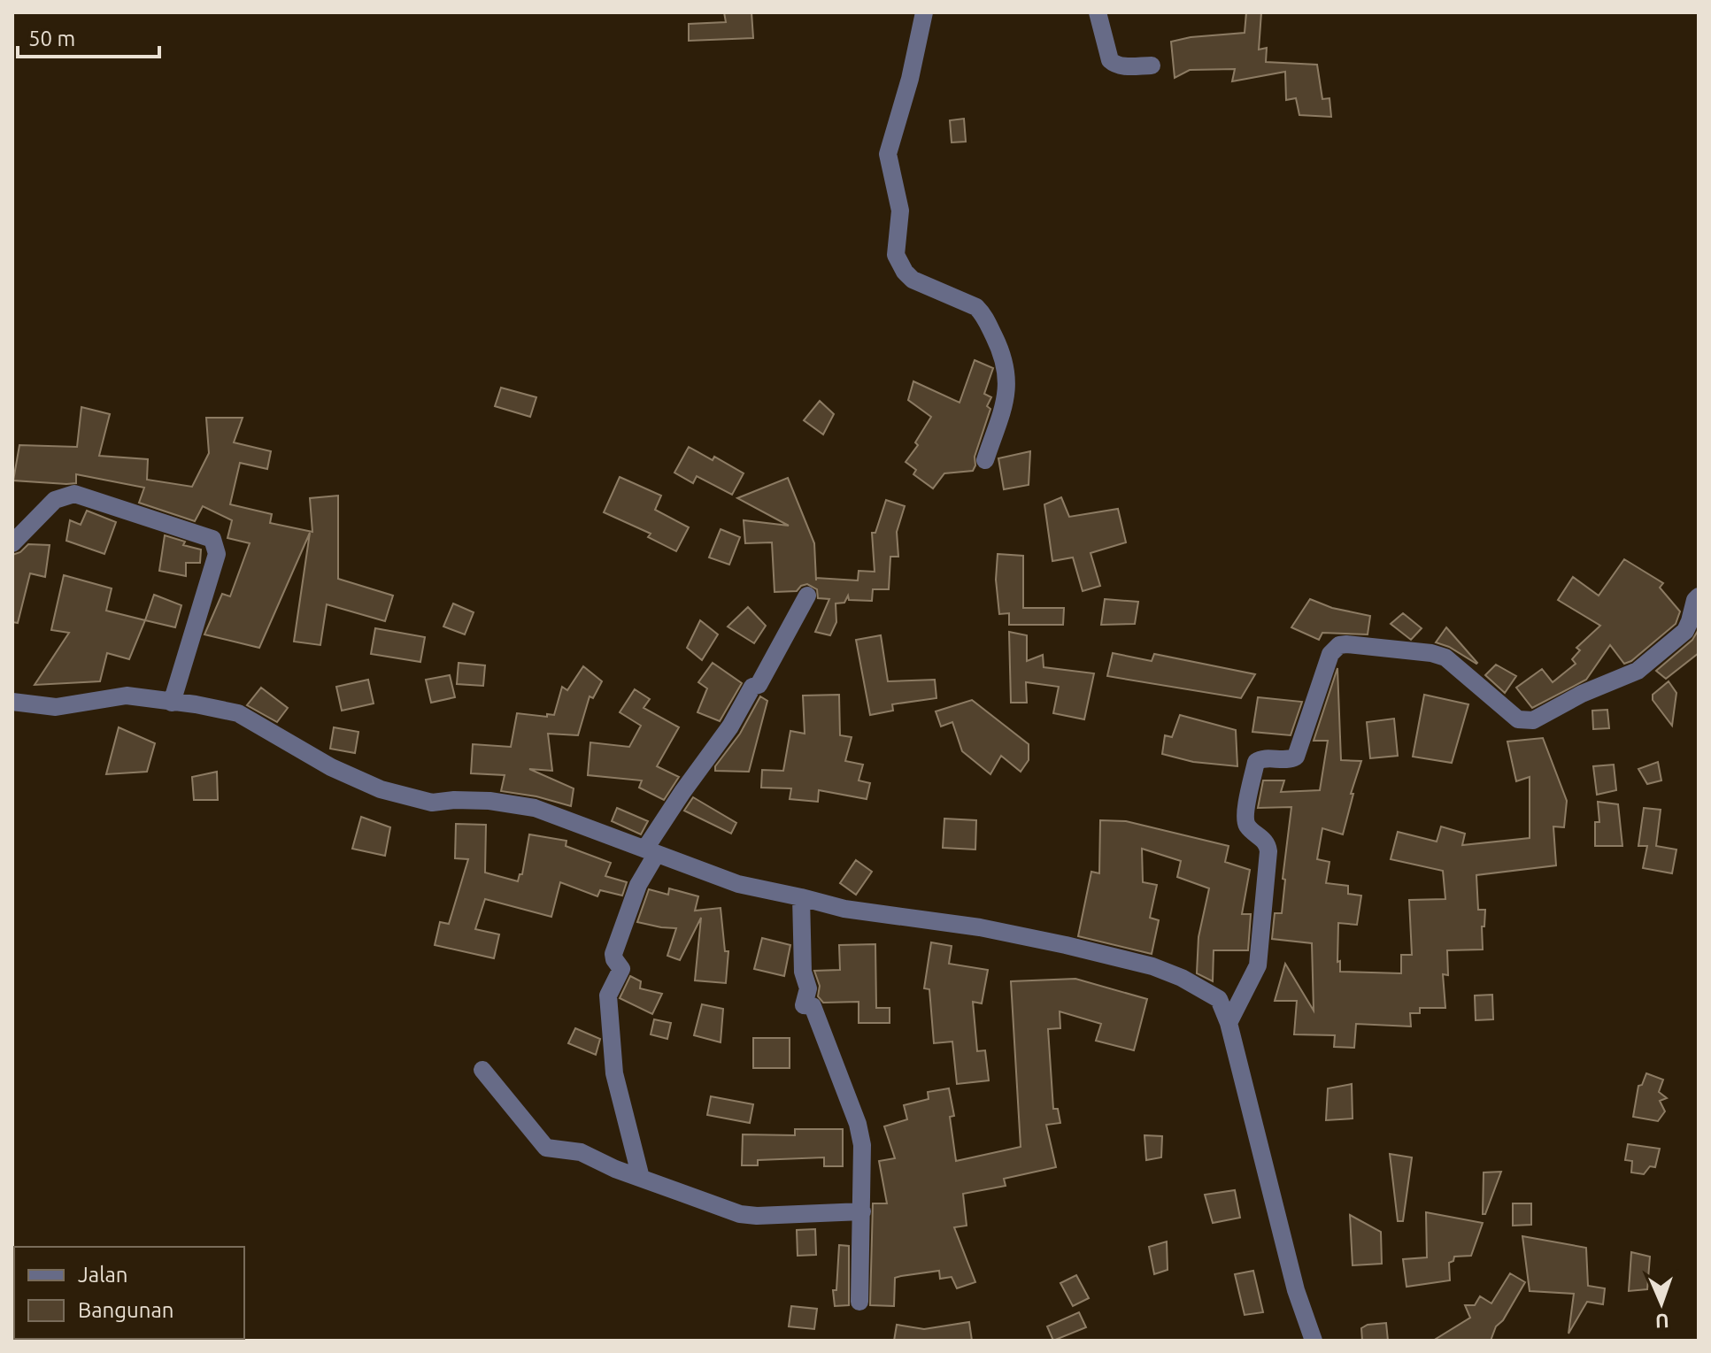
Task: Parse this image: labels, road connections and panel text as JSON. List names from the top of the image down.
{
  "legend": ["Jalan", "Bangunan"],
  "scale_bar": "50 m",
  "north": "bottom"
}
